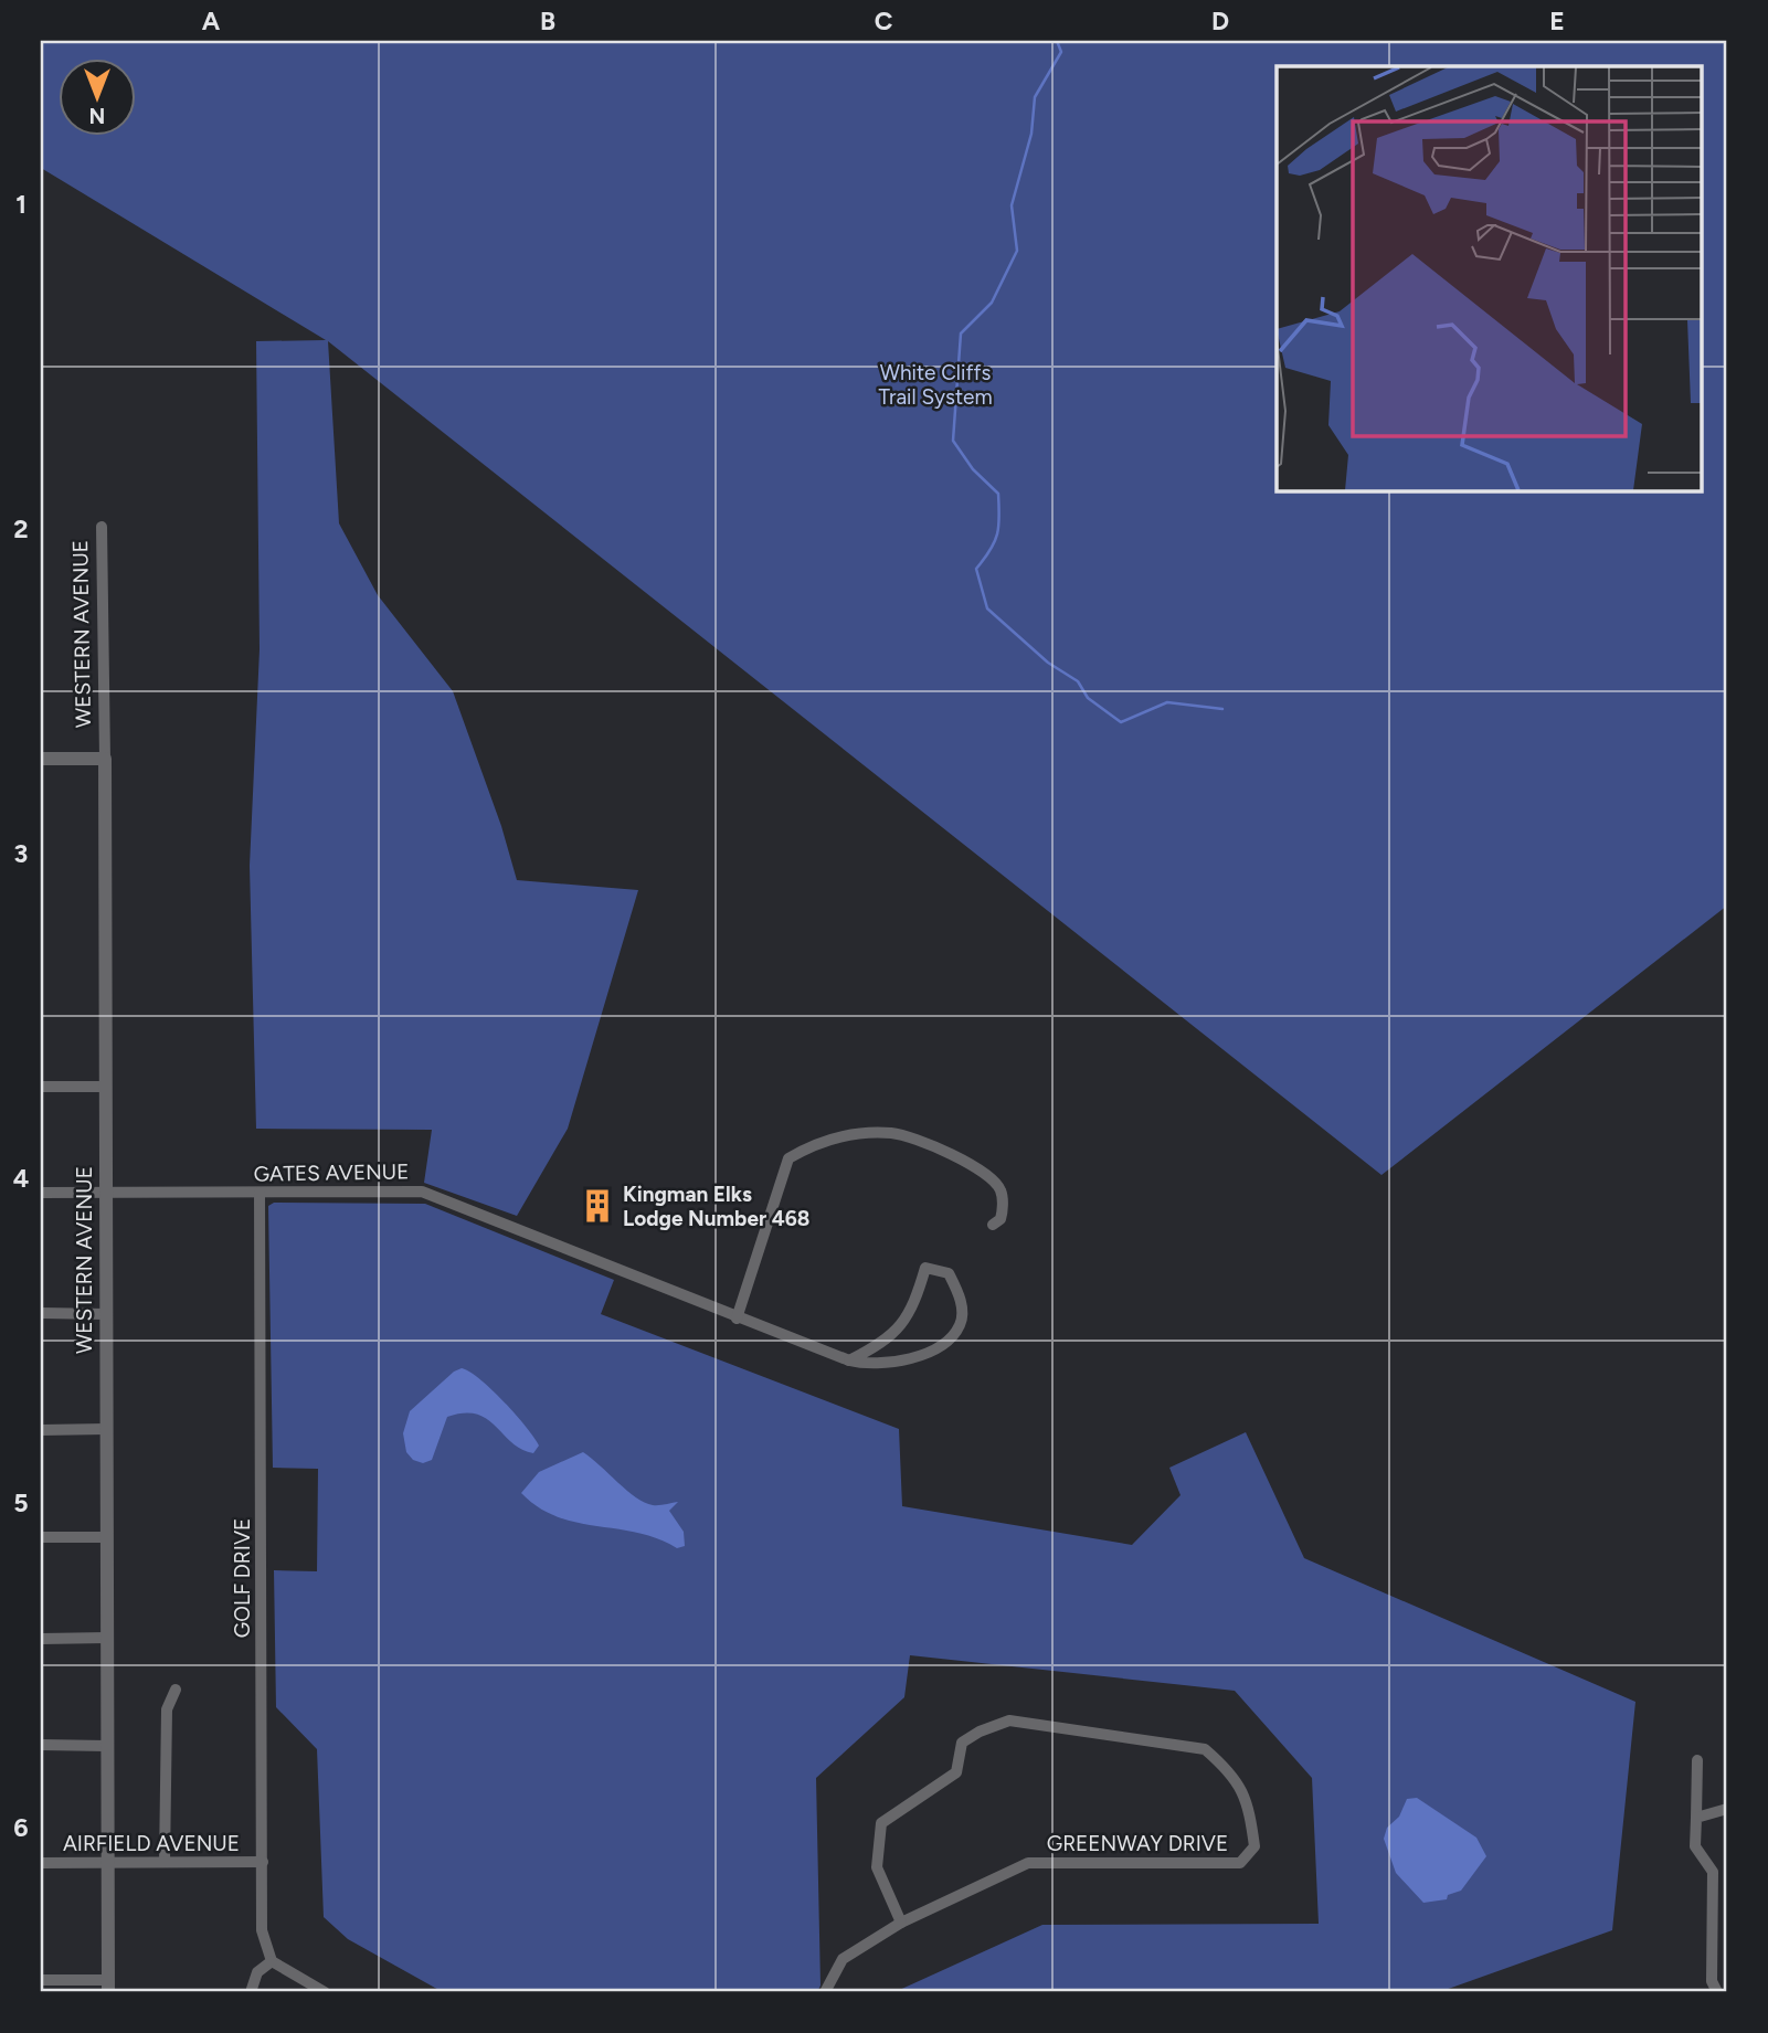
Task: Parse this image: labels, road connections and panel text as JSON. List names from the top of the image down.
{
  "streets": {
    "street": [
      "WESTERN AVENUE",
      "GATES AVENUE",
      "GOLF DRIVE",
      "AIRFIELD AVENUE",
      "GREENWAY DRIVE"
    ]
  },
  "crossings": [
    ["WESTERN AVENUE", "GATES AVENUE"],
    ["WESTERN AVENUE", "AIRFIELD AVENUE"],
    ["GATES AVENUE", "GOLF DRIVE"],
    ["GOLF DRIVE", "AIRFIELD AVENUE"]
  ],
  "parks": ["White Cliffs Trail System"],
  "places": {
    "building": ["Kingman Elks Lodge Number 468"]
  },
  "north": "bottom",
  "grid": {
    "columns": [
      "A",
      "B",
      "C",
      "D",
      "E"
    ],
    "rows": [
      "1",
      "2",
      "3",
      "4",
      "5",
      "6"
    ]
  }
}
